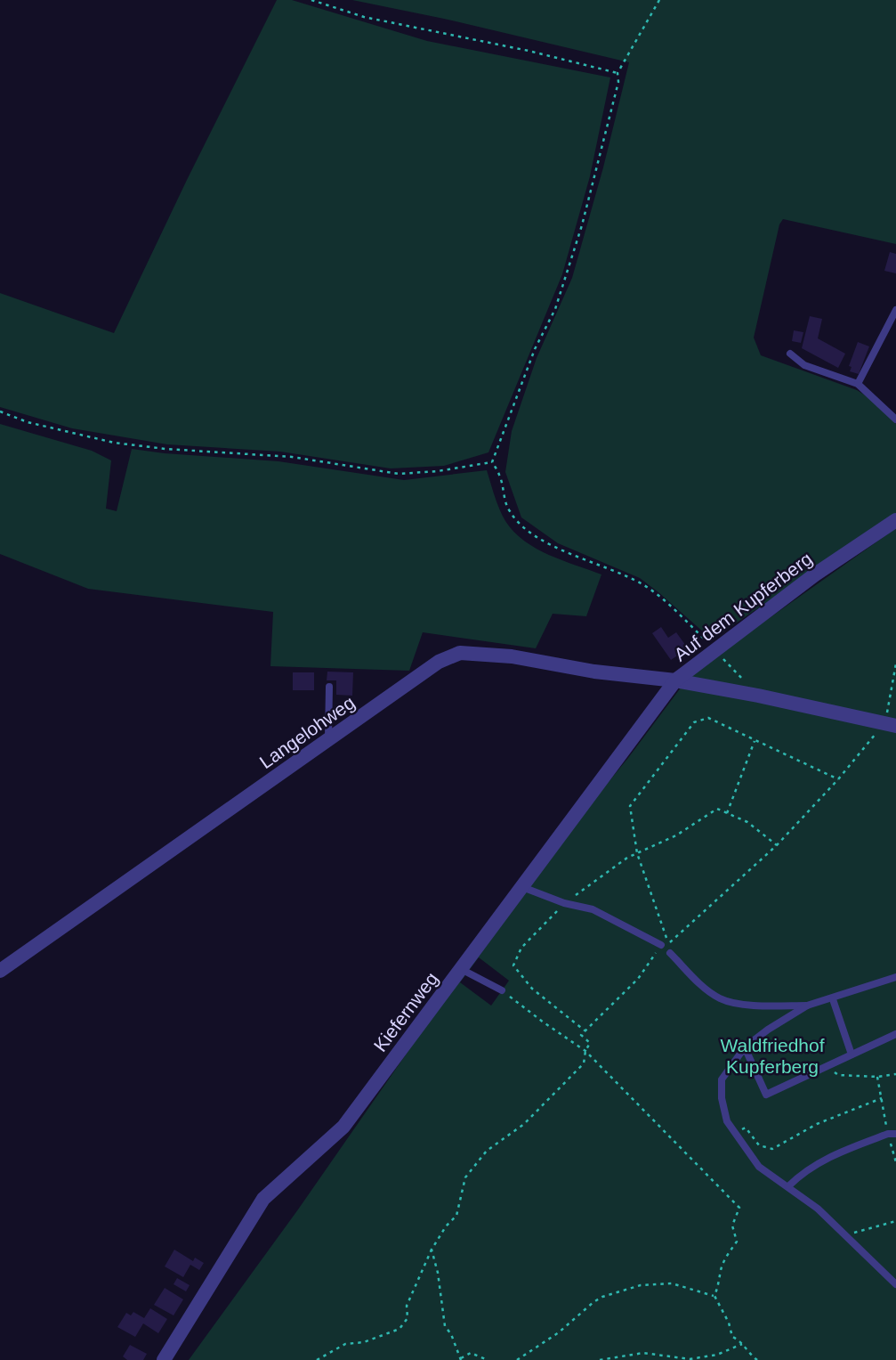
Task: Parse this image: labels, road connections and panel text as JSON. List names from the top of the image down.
{
  "streets": {
    "street": ["Auf dem Kupferberg", "Langelohweg", "Kiefernweg"]
  },
  "crossings": [
    ["Auf dem Kupferberg", "Langelohweg"],
    ["Auf dem Kupferberg", "Kiefernweg"],
    ["Langelohweg", "Kiefernweg"]
  ],
  "parks": ["Waldfriedhof Kupferberg"]
}
